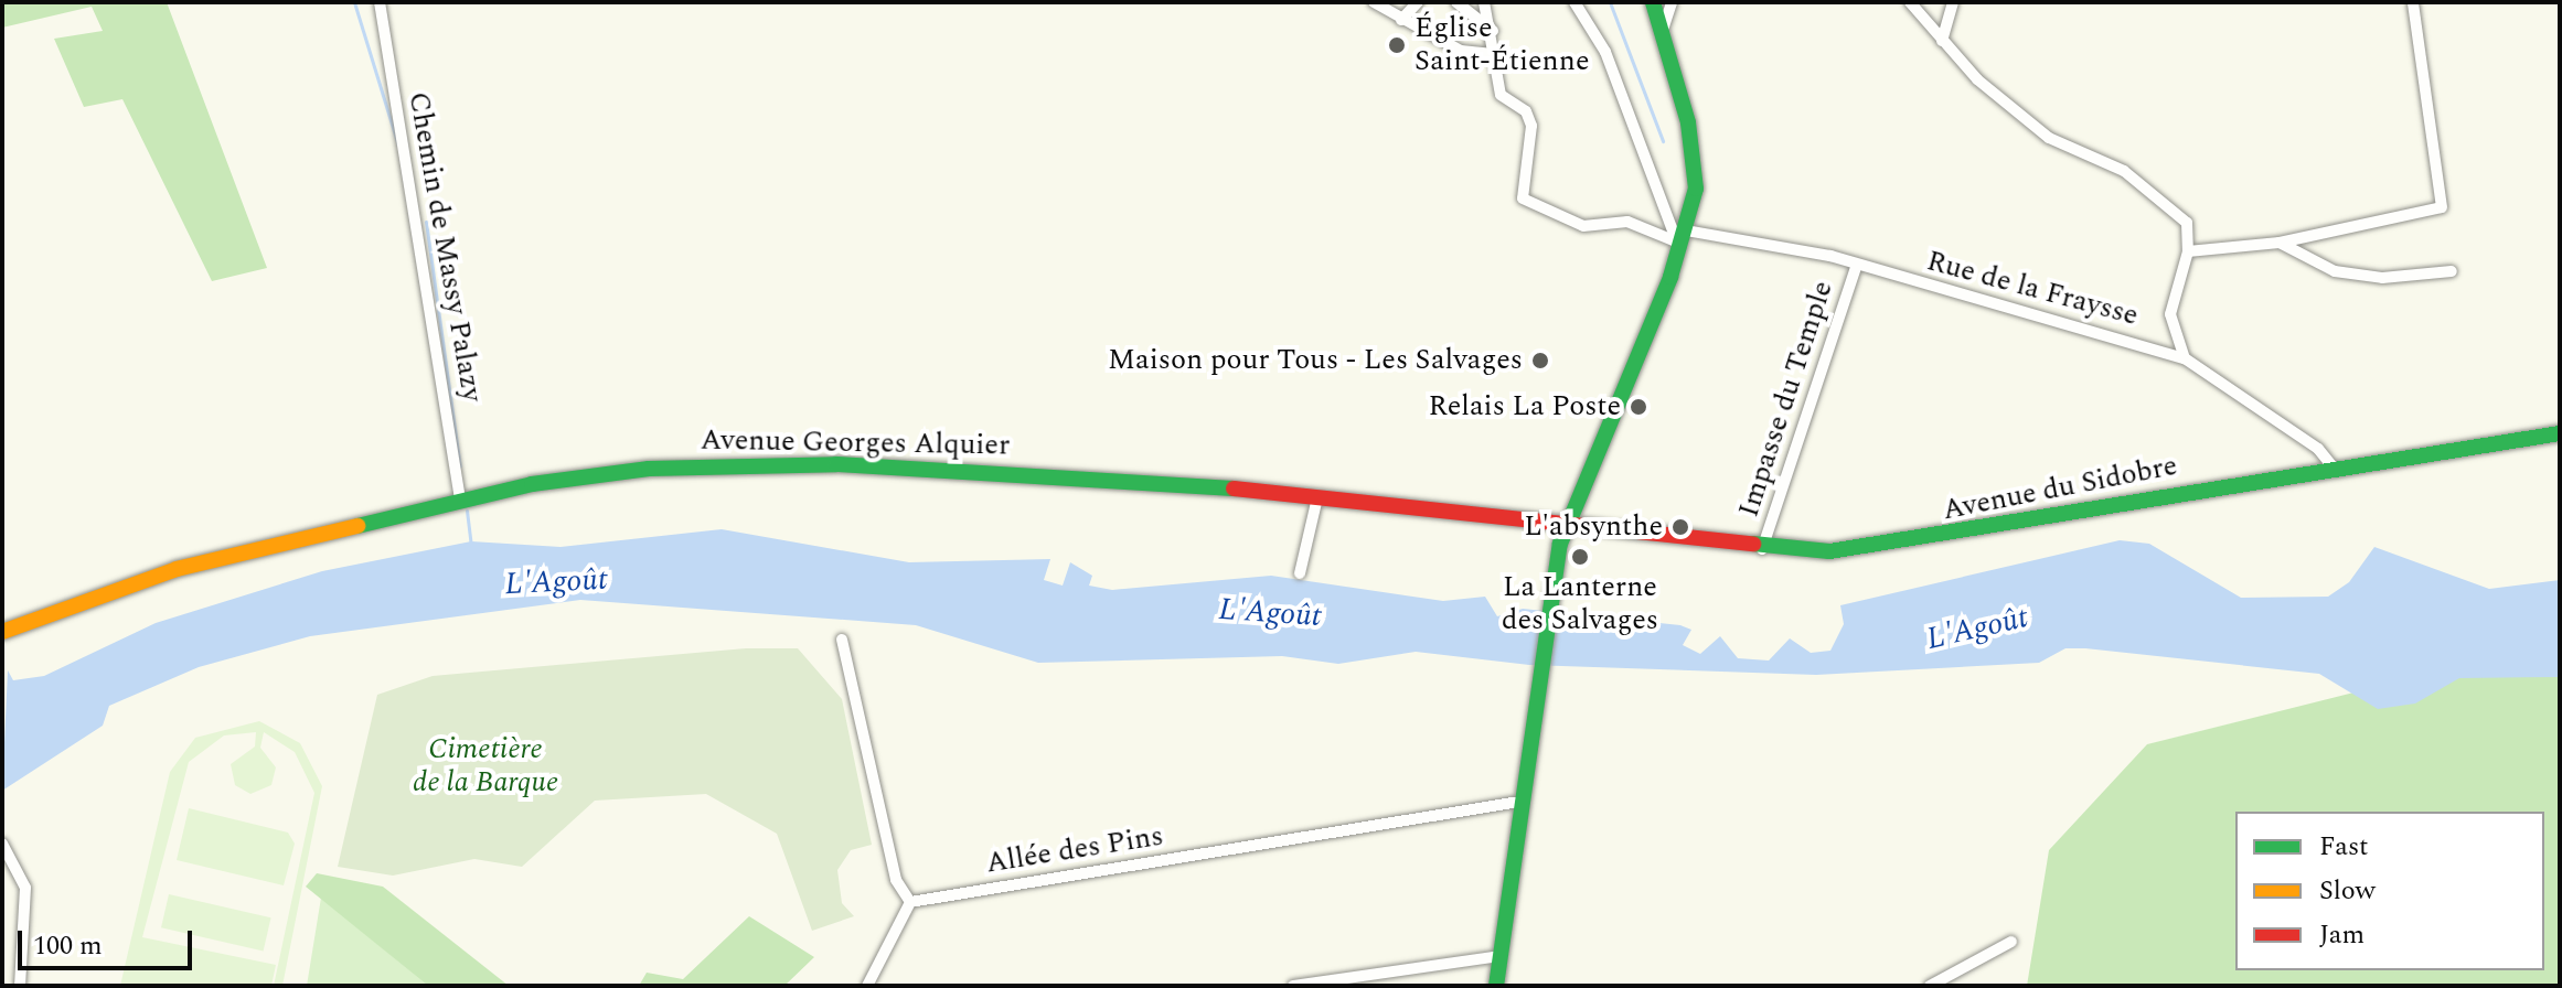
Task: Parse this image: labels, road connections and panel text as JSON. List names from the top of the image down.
{
  "streets": {
    "main road": ["Avenue Georges Alquier", "Avenue du Sidobre"],
    "street": [
      "Chemin de Massy Palazy",
      "Rue de la Fraysse",
      "Impasse du Temple",
      "Allée des Pins"
    ]
  },
  "crossings": [
    ["Chemin de Massy Palazy", "Avenue Georges Alquier"],
    ["Rue de la Fraysse", "Impasse du Temple"],
    ["Rue de la Fraysse", "Avenue du Sidobre"],
    ["Impasse du Temple", "Avenue du Sidobre"],
    ["Avenue Georges Alquier", "Avenue du Sidobre"]
  ],
  "water": ["L'Agoût"],
  "parks": ["Cimetière de la Barque"],
  "places": [
    "Église Saint-Étienne",
    "Maison pour Tous - Les Salvages",
    "Relais La Poste",
    "L'absynthe",
    "La Lanterne des Salvages"
  ],
  "legend": ["Fast", "Slow", "Jam"],
  "scale_bar": "100 m"
}
